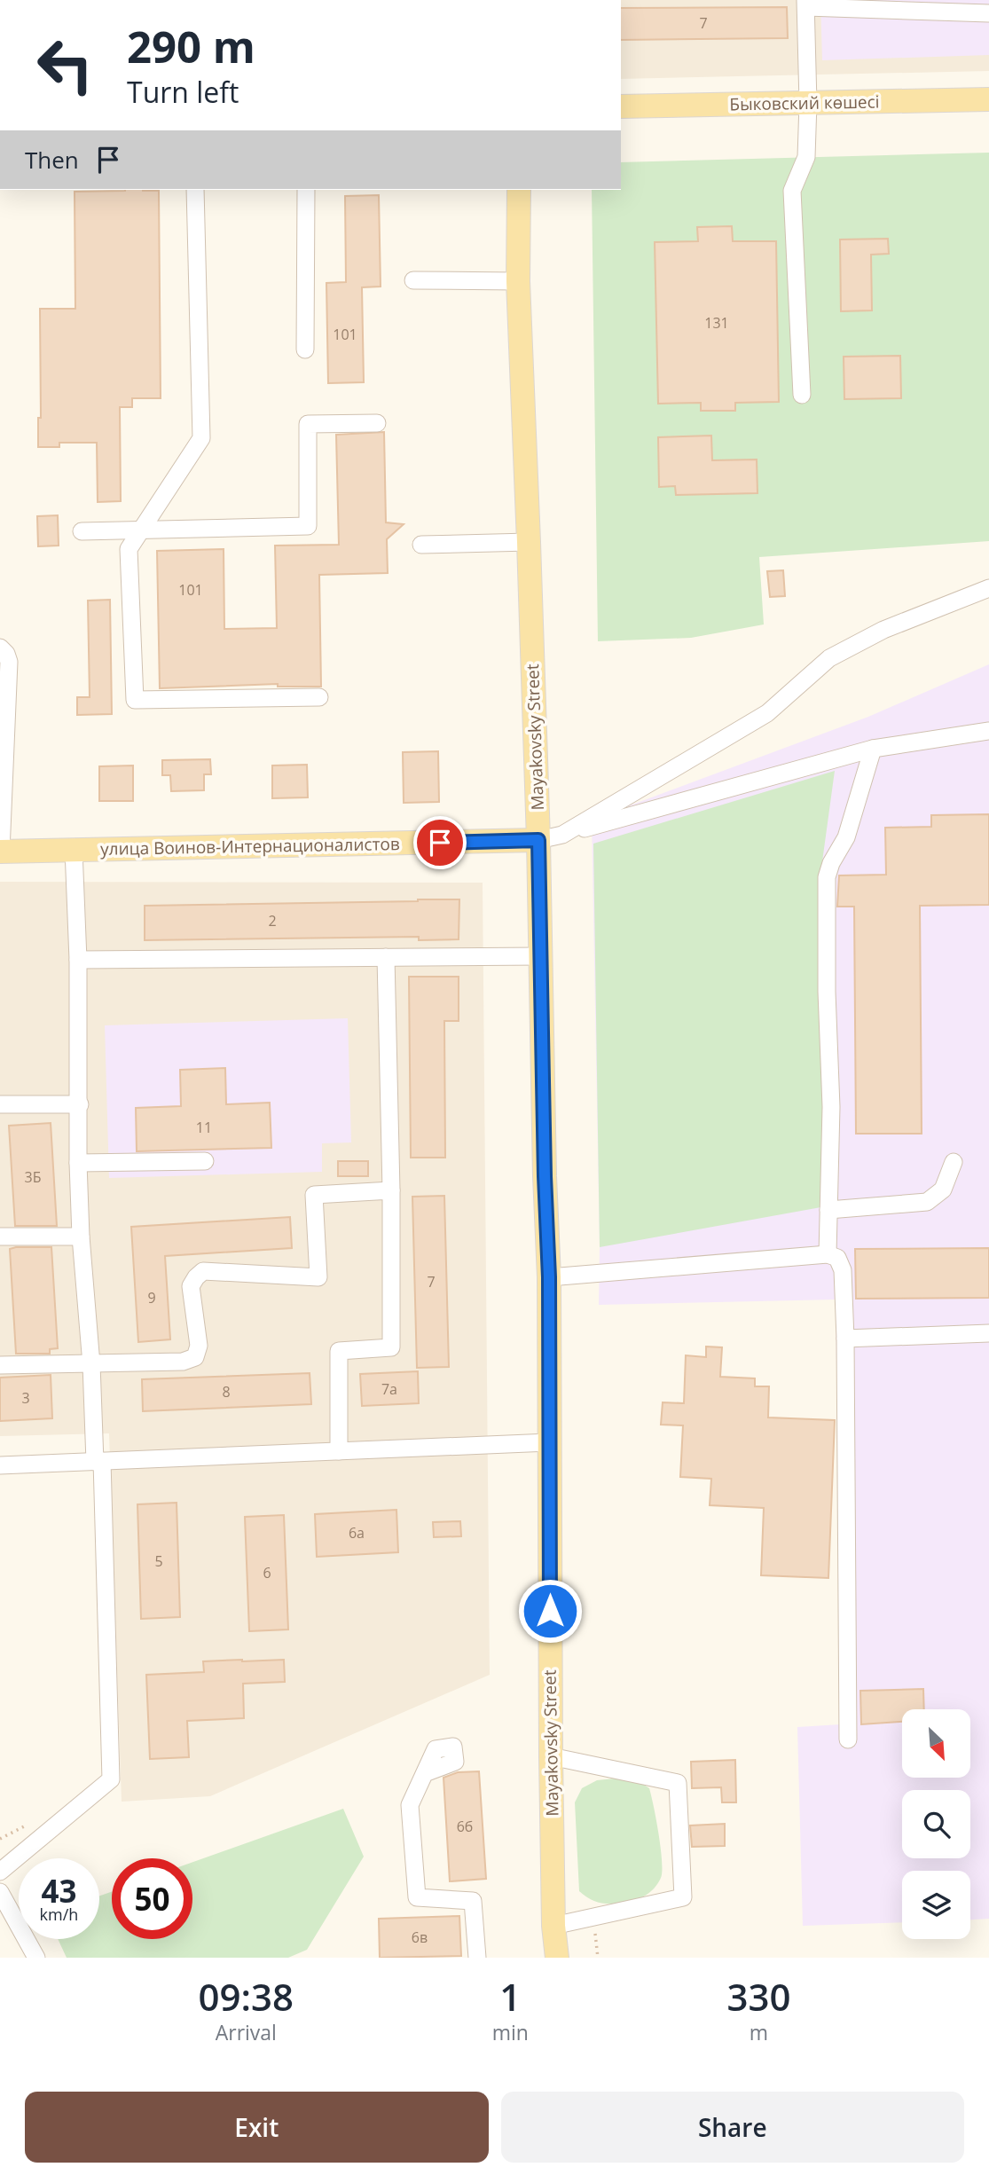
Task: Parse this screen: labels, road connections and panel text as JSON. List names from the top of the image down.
{
  "streets": {
    "main road": ["Быковский көшесі", "Mayakovsky Street", "улица Воинов-Интернационалистов"]
  },
  "crossings": [
    ["Mayakovsky Street", "улица Воинов-Интернационалистов"]
  ],
  "house_numbers": [
    "7",
    "131",
    "101",
    "101",
    "2",
    "11",
    "3Б",
    "7",
    "9",
    "7а",
    "8",
    "3",
    "6а",
    "5",
    "6",
    "6б",
    "6в"
  ],
  "north": "bottom right",
  "page": {
    "turn": ["290 m", "Turn left"],
    "then": "Then",
    "speed": "43 km/h",
    "limit": "50",
    "eta": [
      "09:38",
      "Arrival",
      "1",
      "min",
      "330",
      "m"
    ],
    "buttons": ["Exit", "Share"]
  }
}
